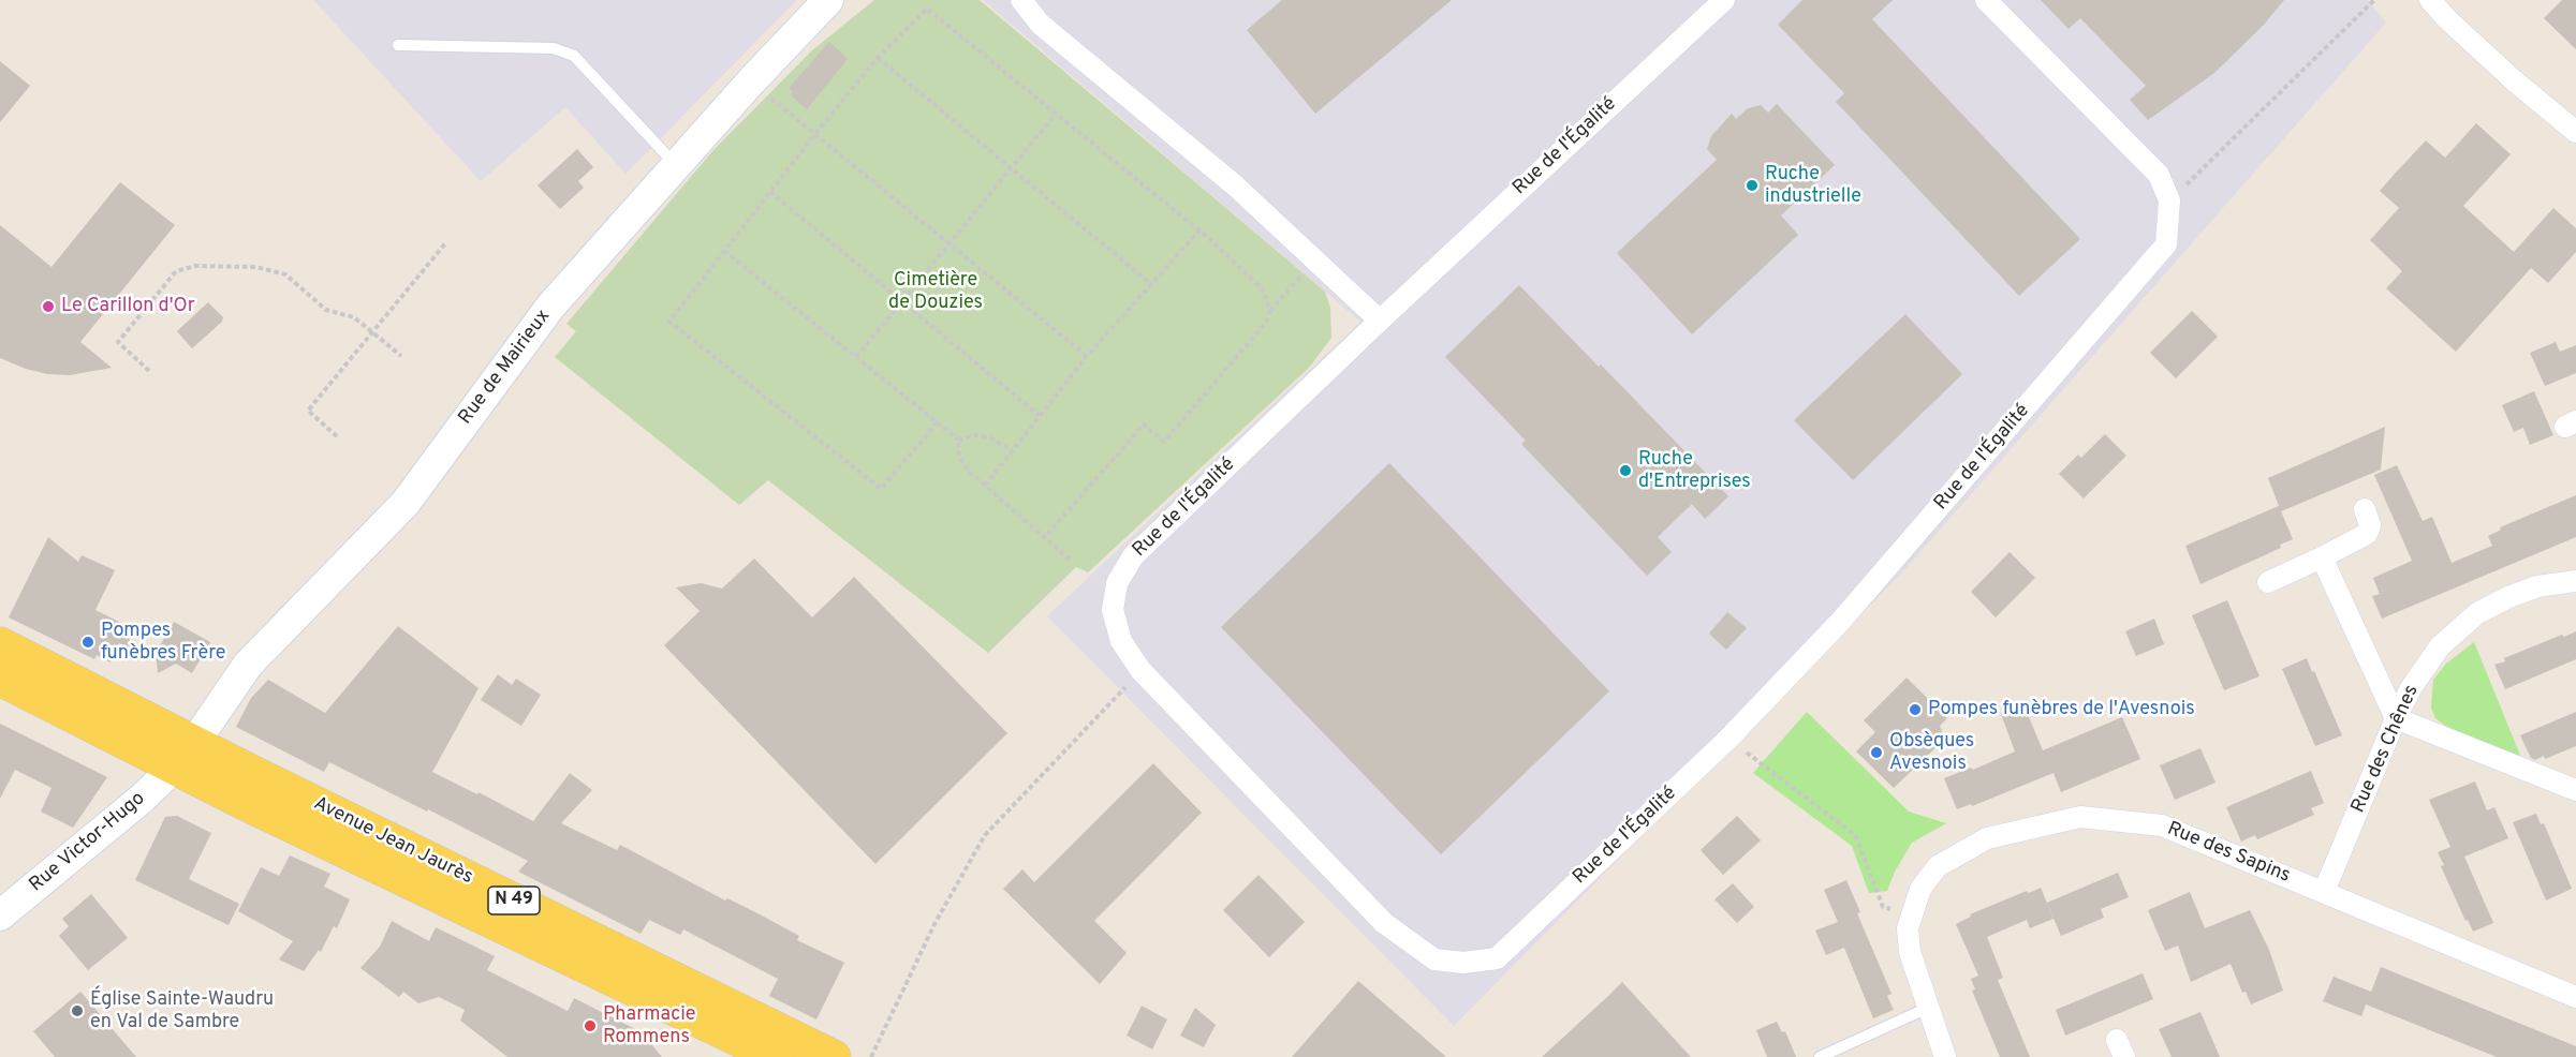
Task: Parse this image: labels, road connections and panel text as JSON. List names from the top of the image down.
{
  "streets": {
    "main road": ["Avenue Jean Jaurès", "N 49"],
    "street": [
      "Rue de l'Égalité",
      "Rue de Mairieux",
      "Rue des Chênes",
      "Rue Victor-Hugo",
      "Rue des Sapins"
    ]
  },
  "crossings": [
    ["Rue de Mairieux", "Avenue Jean Jaurès"],
    ["Rue de Mairieux", "Rue Victor-Hugo"],
    ["Rue de Mairieux", "N 49"],
    ["Rue des Chênes", "Rue des Sapins"],
    ["Avenue Jean Jaurès", "Rue Victor-Hugo"],
    ["Avenue Jean Jaurès", "N 49"],
    ["Rue Victor-Hugo", "N 49"]
  ],
  "parks": ["Cimetière de Douzies"],
  "places": [
    "Ruche industrielle",
    "Le Carillon d'Or",
    "Ruche d'Entreprises",
    "Pompes funèbres Frère",
    "Pompes funèbres de l'Avesnois",
    "Obsèques Avesnois",
    "Église Sainte-Waudru en Val de Sambre",
    "Pharmacie Rommens"
  ]
}
